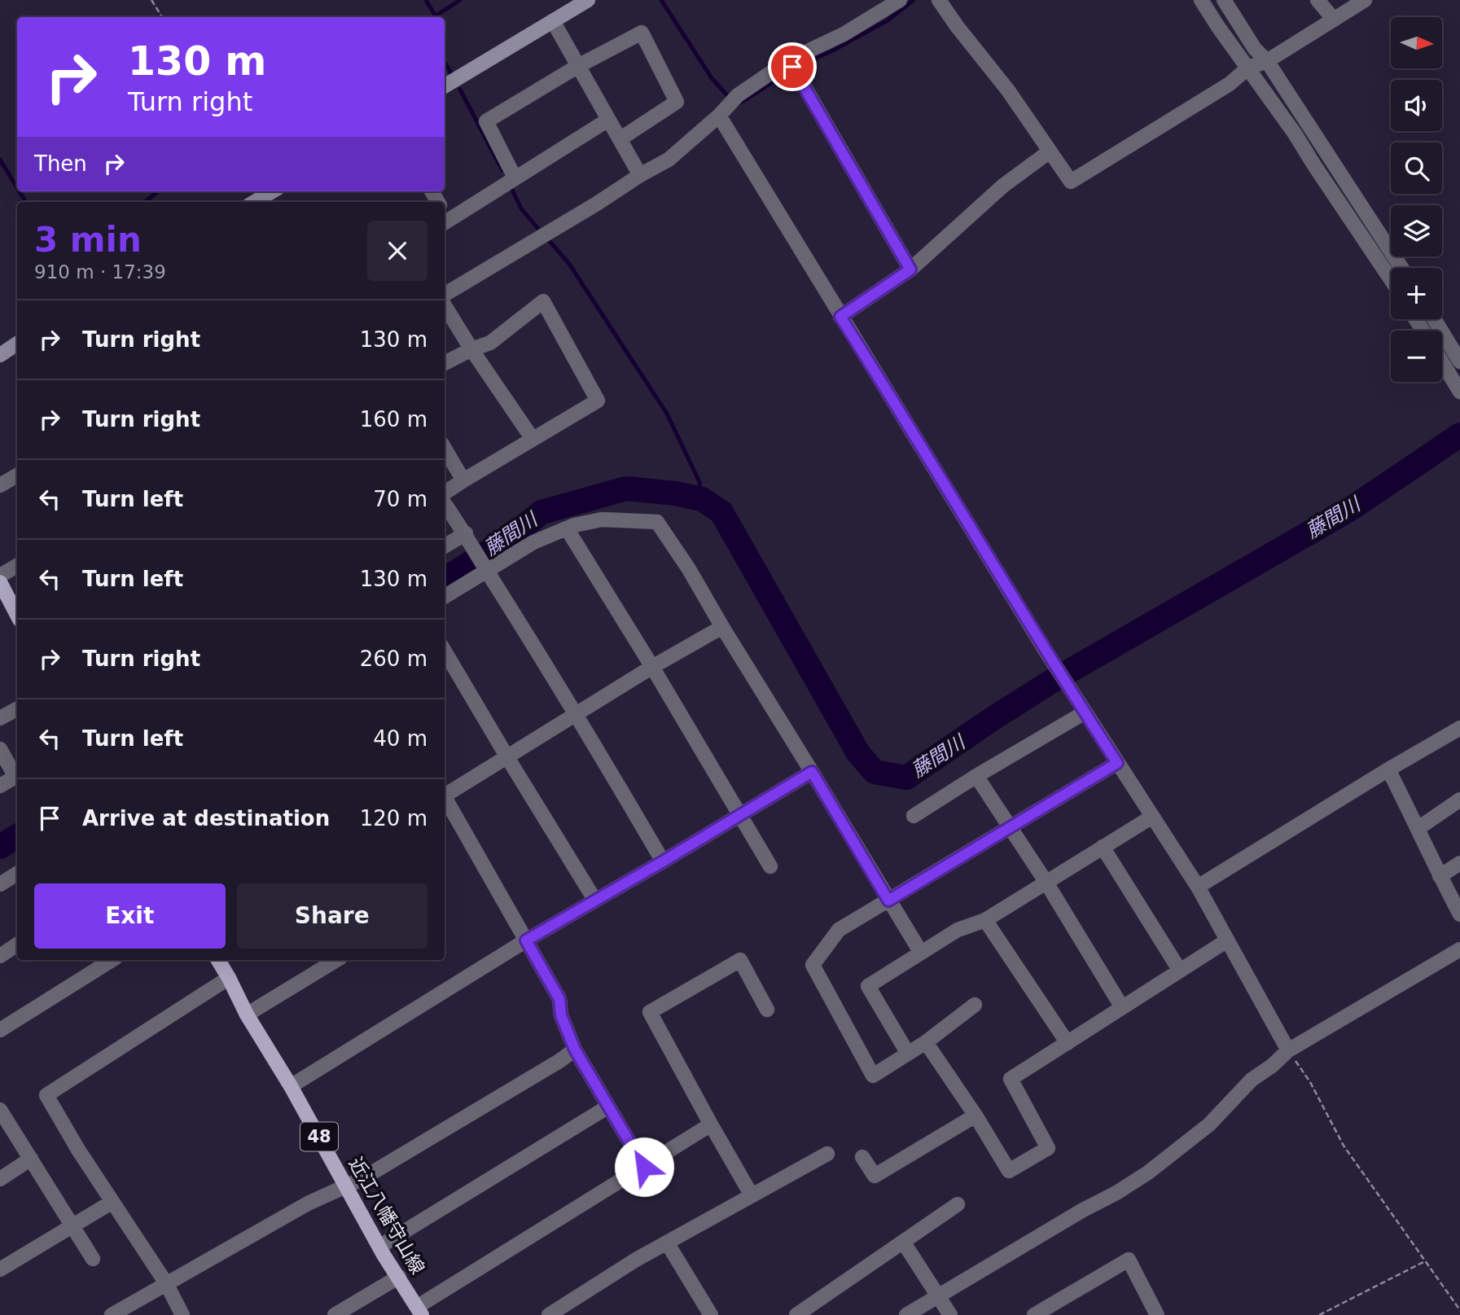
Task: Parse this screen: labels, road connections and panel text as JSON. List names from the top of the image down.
{
  "streets": {
    "main road": ["48", "近江八幡守山線"]
  },
  "water": ["藤間川"],
  "north": "right",
  "page": {
    "map_buttons": ["+", "−"],
    "turn": ["130 m", "Turn right"],
    "then": "Then",
    "heading": ["3 min", "910 m · 17:39"],
    "list": [
      {
        "name": "Turn right",
        "value": "130 m"
      },
      {
        "name": "Turn right",
        "value": "160 m"
      },
      {
        "name": "Turn left",
        "value": "70 m"
      },
      {
        "name": "Turn left",
        "value": "130 m"
      },
      {
        "name": "Turn right",
        "value": "260 m"
      },
      {
        "name": "Turn left",
        "value": "40 m"
      },
      {
        "name": "Arrive at destination",
        "value": "120 m"
      }
    ],
    "buttons": ["Exit", "Share"]
  }
}
